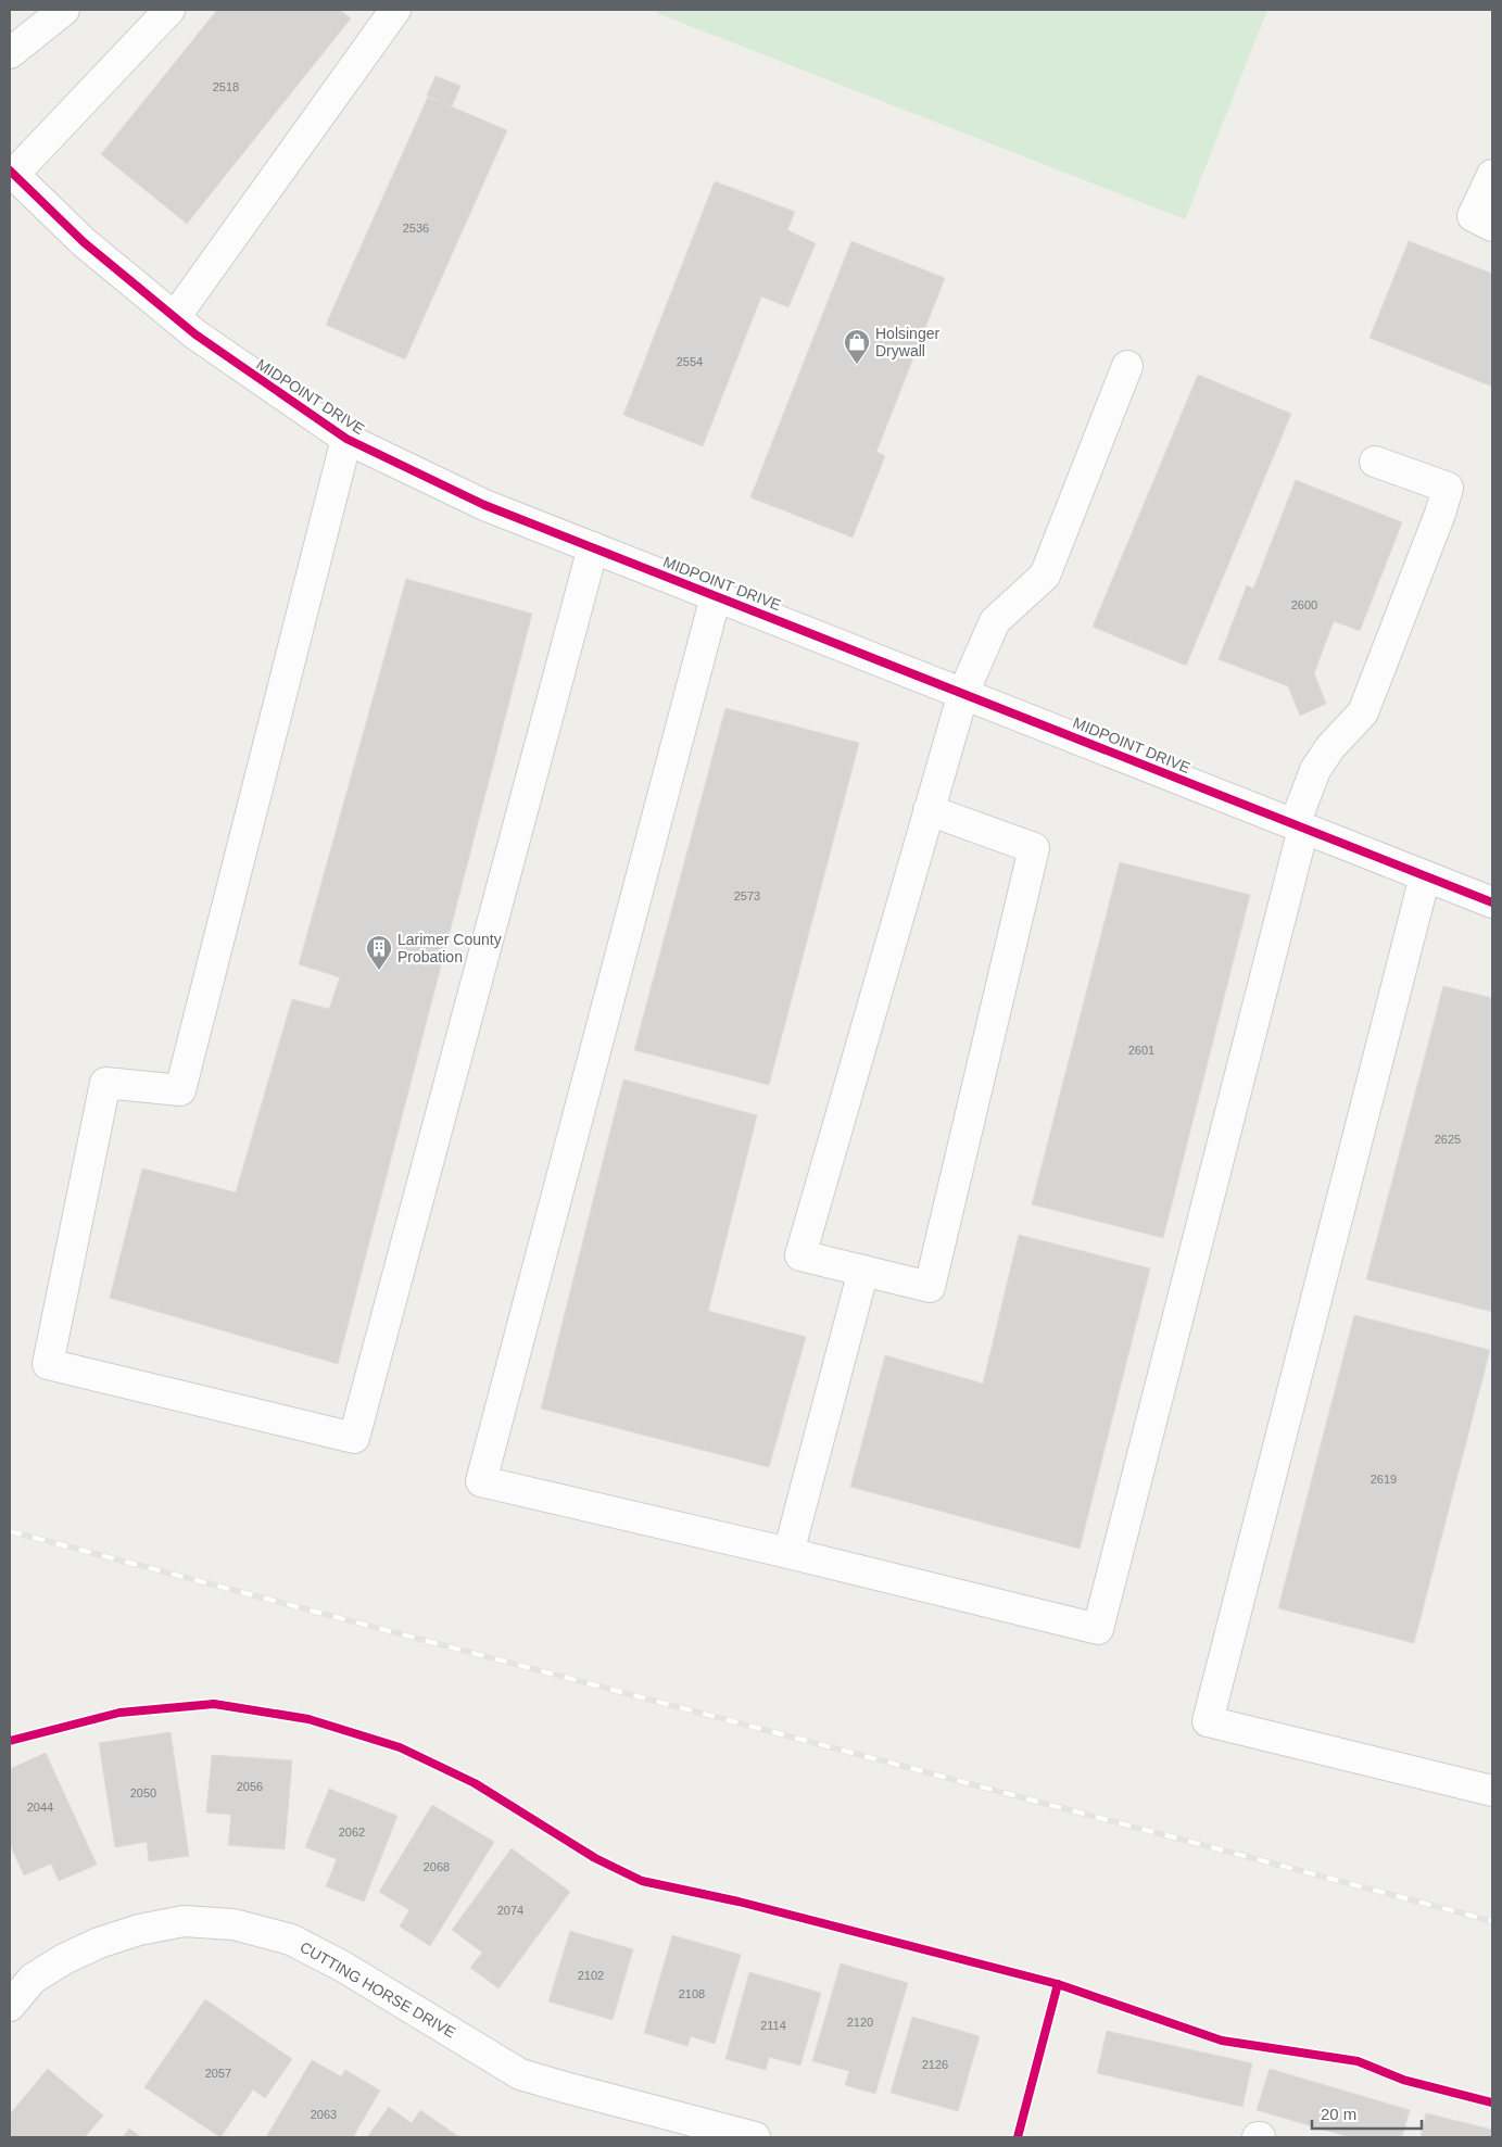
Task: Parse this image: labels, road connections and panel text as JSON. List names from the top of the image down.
{
  "streets": {
    "street": ["MIDPOINT DRIVE", "CUTTING HORSE DRIVE"]
  },
  "places": {
    "shop": ["Holsinger Drywall"],
    "building": ["Larimer County Probation"]
  },
  "house_numbers": [
    "2518",
    "2536",
    "2554",
    "2600",
    "2573",
    "2601",
    "2625",
    "2619",
    "2056",
    "2050",
    "2044",
    "2062",
    "2068",
    "2074",
    "2102",
    "2108",
    "2120",
    "2114",
    "2126",
    "2057",
    "2063"
  ],
  "scale_bar": "20 m"
}
